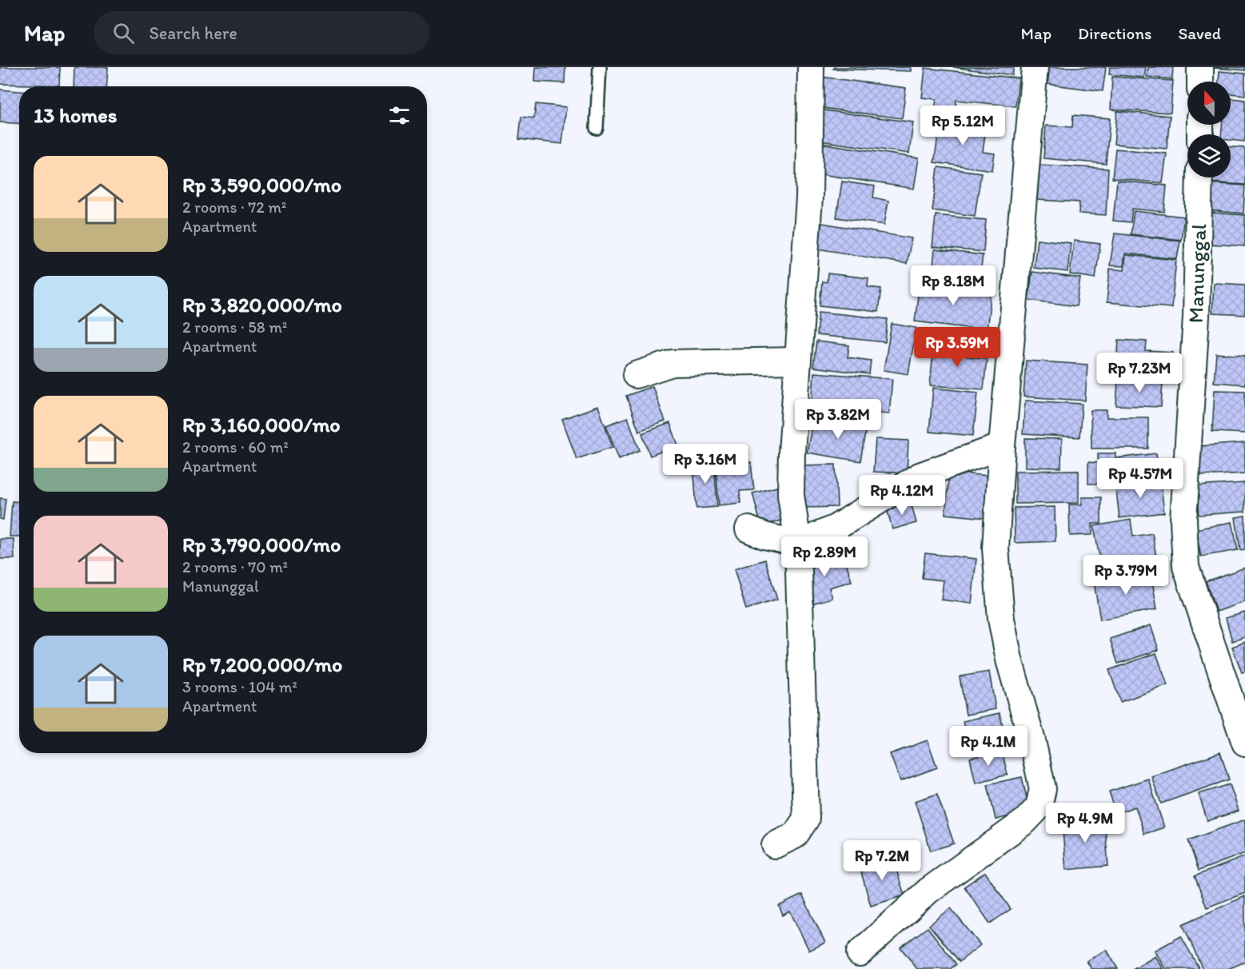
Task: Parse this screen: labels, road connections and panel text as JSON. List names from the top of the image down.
{
  "streets": {
    "street": ["Manunggal"]
  },
  "north": "top",
  "page": {
    "header": "Map",
    "search": "Search here",
    "nav": ["Map", "Directions", "Saved"],
    "heading": "13 homes",
    "price": [
      "Rp 5.12M",
      "Rp 8.18M",
      "Rp 3.59M",
      "Rp 7.23M",
      "Rp 3.82M",
      "Rp 3.16M",
      "Rp 4.57M",
      "Rp 4.12M",
      "Rp 2.89M",
      "Rp 3.79M",
      "Rp 4.1M",
      "Rp 4.9M",
      "Rp 7.2M"
    ],
    "list": [
      {
        "name": "Rp 3,590,000/mo",
        "note": "2 rooms · 72 m² · Apartment"
      },
      {
        "name": "Rp 3,820,000/mo",
        "note": "2 rooms · 58 m² · Apartment"
      },
      {
        "name": "Rp 3,160,000/mo",
        "note": "2 rooms · 60 m² · Apartment"
      },
      {
        "name": "Rp 3,790,000/mo",
        "note": "2 rooms · 70 m² · Manunggal"
      },
      {
        "name": "Rp 7,200,000/mo",
        "note": "3 rooms · 104 m² · Apartment"
      }
    ]
  }
}
